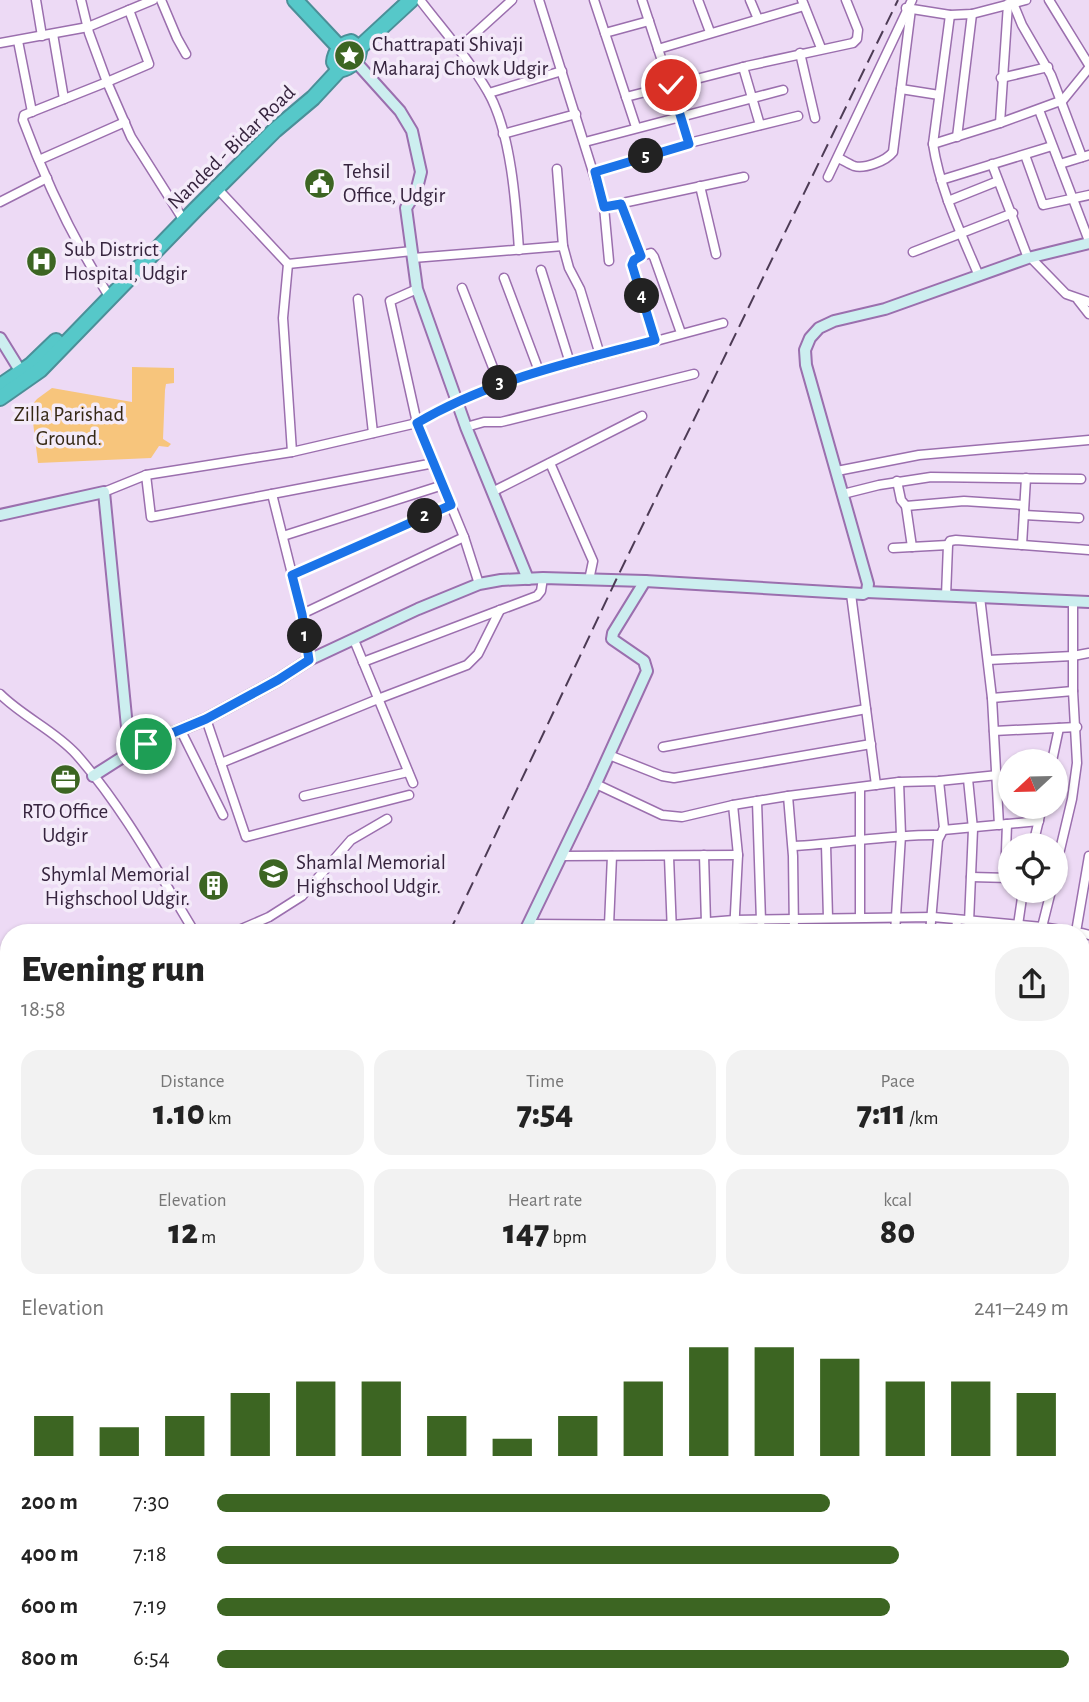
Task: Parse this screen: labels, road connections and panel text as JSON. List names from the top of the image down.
{
  "streets": {
    "highway": ["Nanded - Bidar Road"]
  },
  "parks": ["Zilla Parishad Ground."],
  "places": {
    "place": ["Chattrapati Shivaji Maharaj Chowk Udgir"],
    "public building": ["Tehsil Office, Udgir"],
    "hospital": ["Sub District Hospital, Udgir"],
    "office": ["RTO Office Udgir"],
    "school or university": ["Shamlal Memorial Highschool Udgir."],
    "building": ["Shymlal Memorial Highschool Udgir."]
  },
  "north": "left",
  "page": {
    "pins": [
      "5",
      "4",
      "3",
      "2",
      "1"
    ],
    "heading": ["Evening run", "18:58"],
    "stats": [
      ["Distance", "1.10 km"],
      ["Time", "7:54"],
      ["Pace", "7:11 /km"],
      ["Elevation", "12 m"],
      ["Heart rate", "147 bpm"],
      ["kcal", "80"]
    ],
    "chart": ["Elevation", "241–249 m"],
    "list": [
      {
        "name": "200 m",
        "note": "7:30"
      },
      {
        "name": "400 m",
        "note": "7:18"
      },
      {
        "name": "600 m",
        "note": "7:19"
      },
      {
        "name": "800 m",
        "note": "6:54"
      }
    ]
  }
}
